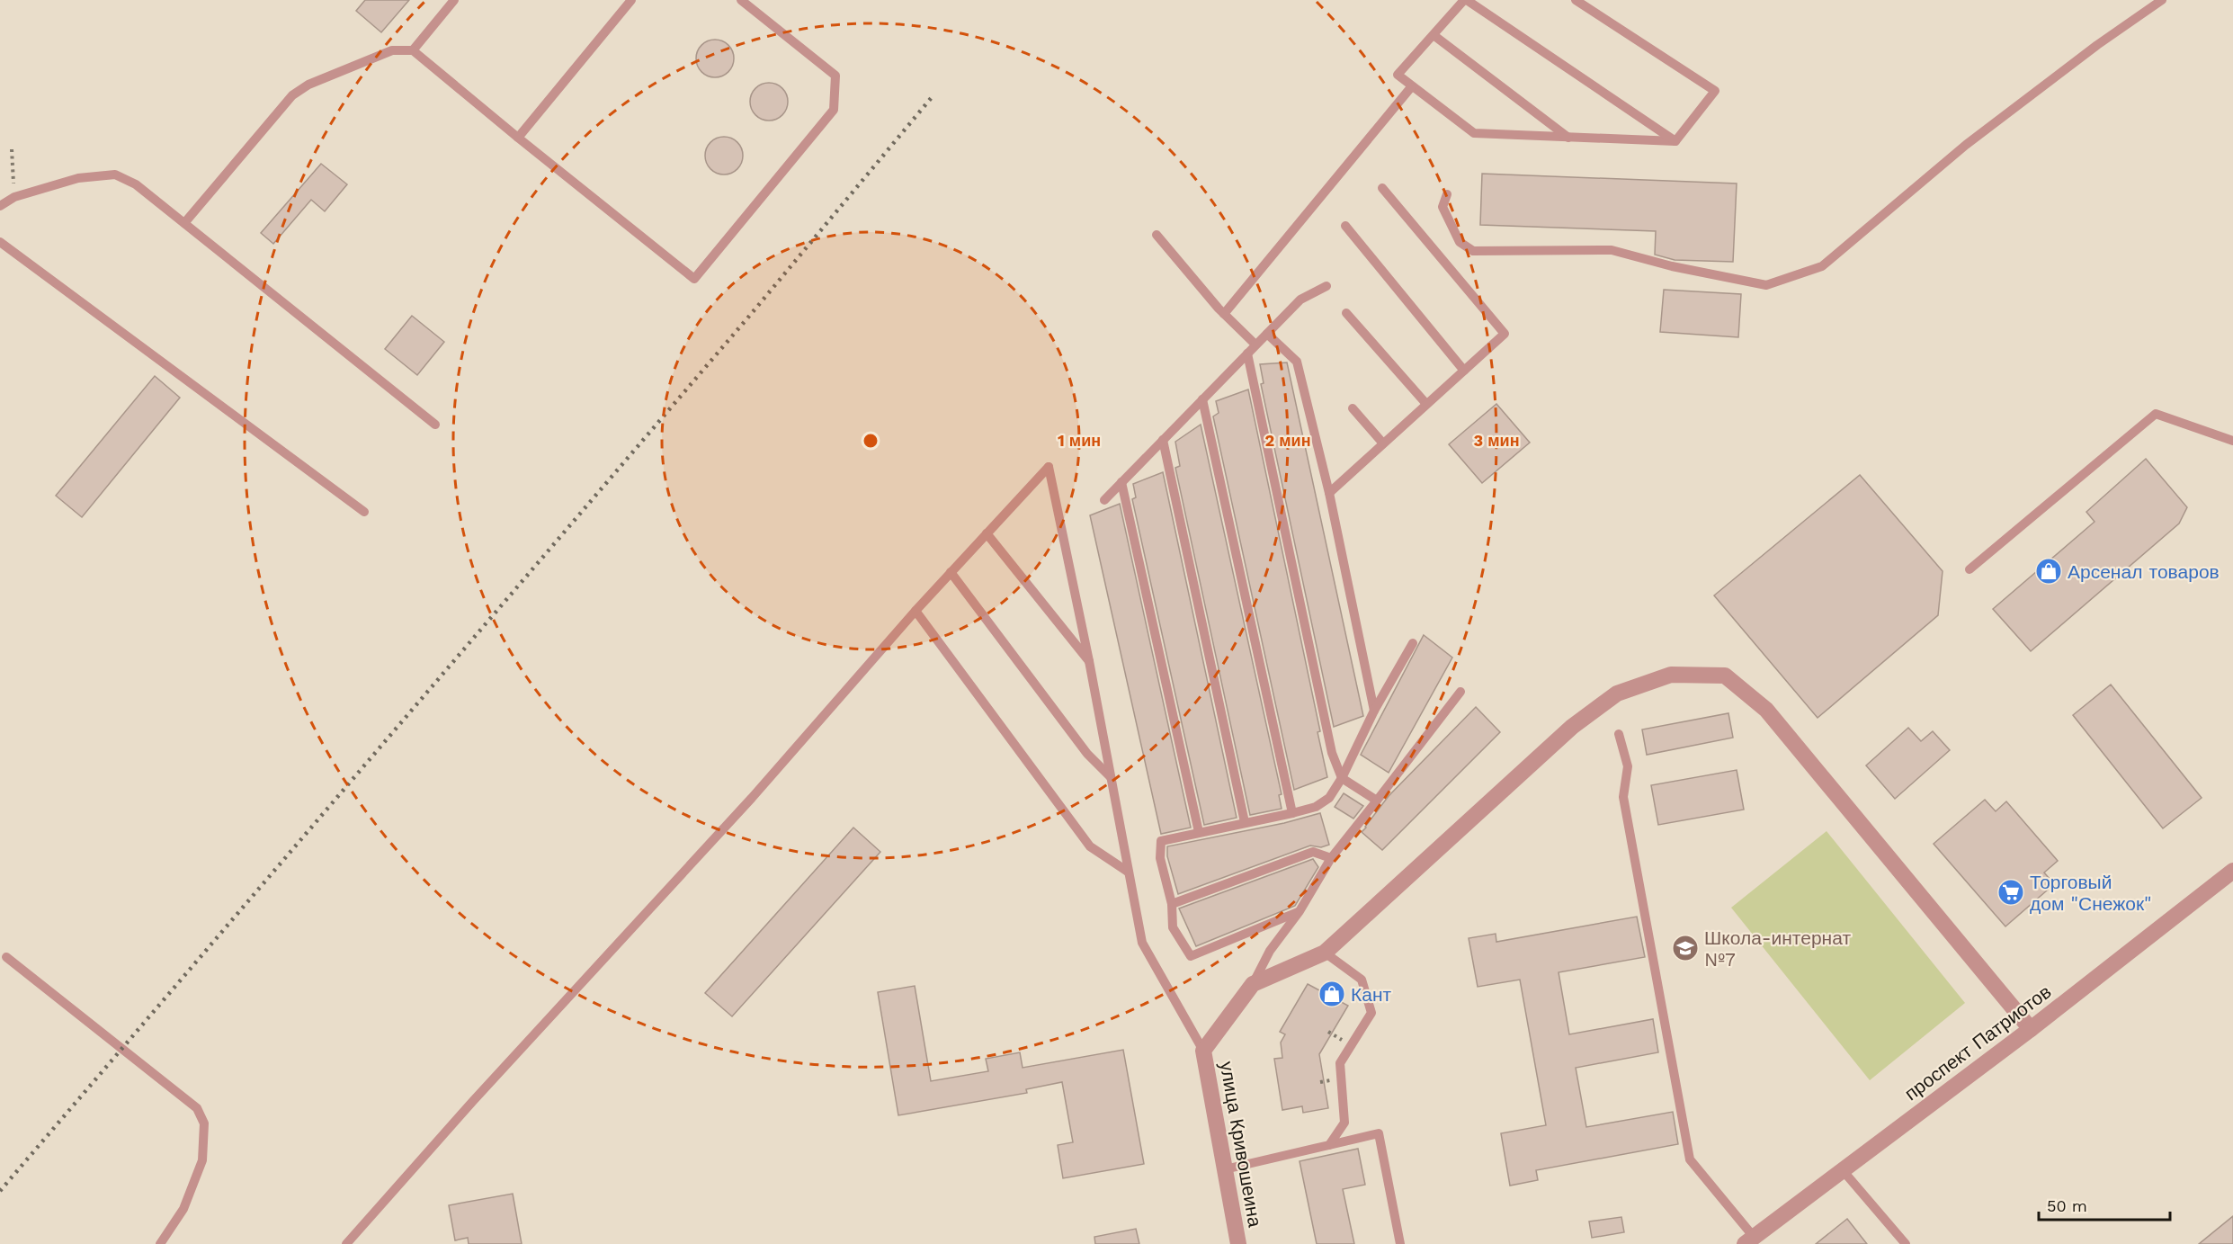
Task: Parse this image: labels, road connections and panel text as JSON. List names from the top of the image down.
{
  "streets": {
    "street": ["проспект Патриотов", "улица Кривошеина"]
  },
  "places": {
    "shop": ["Арсенал товаров", "Кант"],
    "supermarket": ["Торговый дом \"Снежок\""],
    "school or university": ["Школа-интернат №7"]
  },
  "scale_bar": "50 m",
  "rings": ["1 мин", "2 мин", "3 мин"]
}
